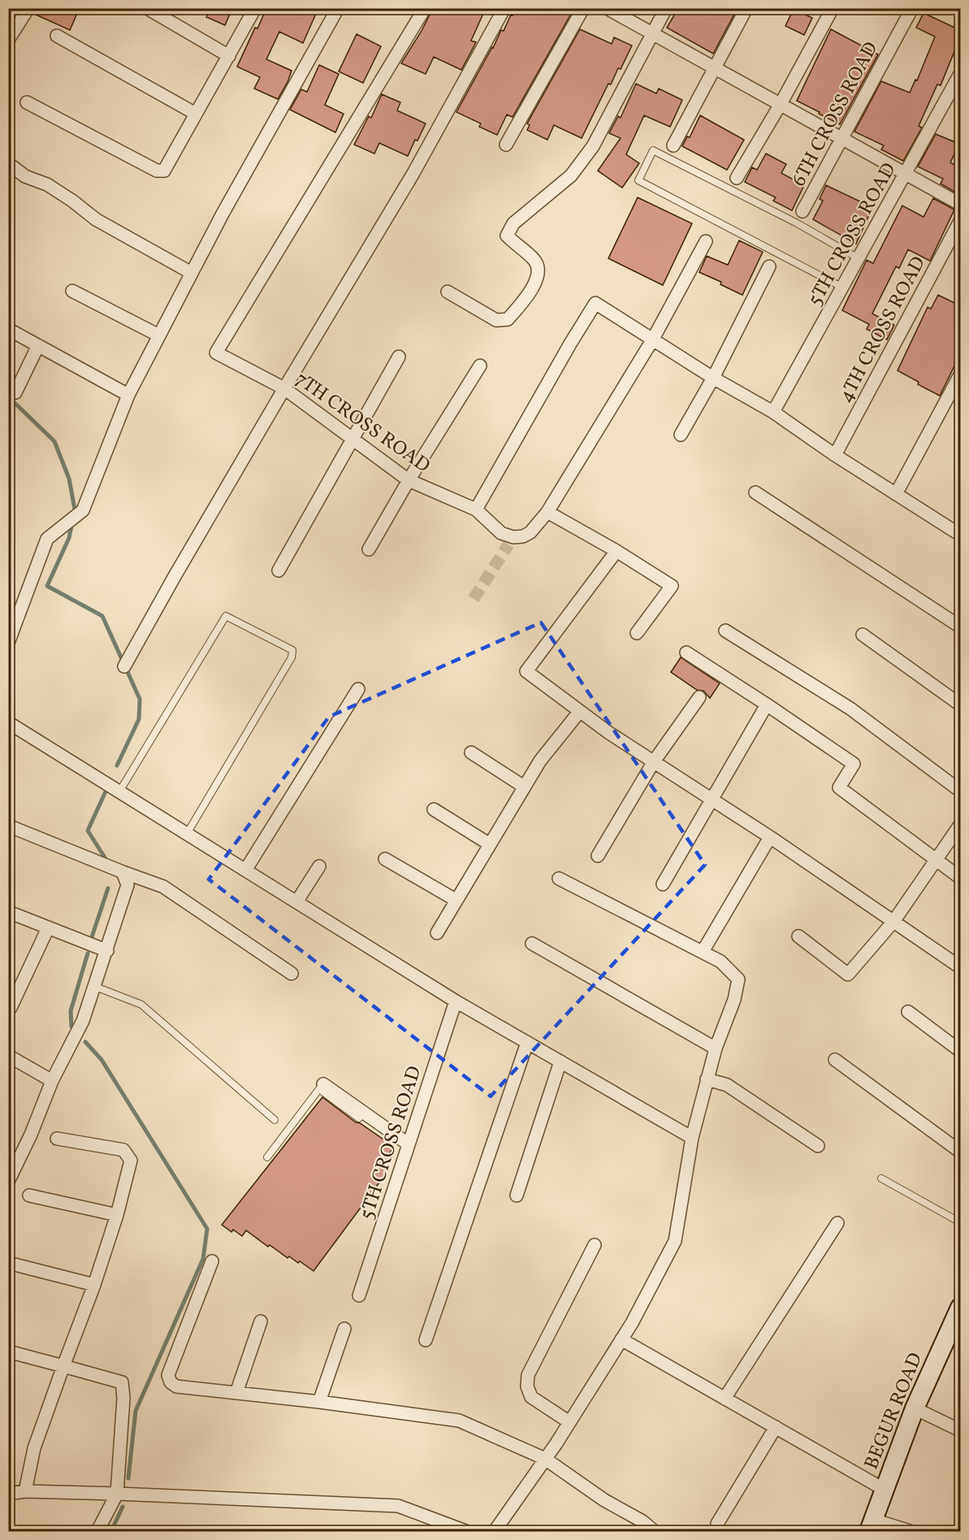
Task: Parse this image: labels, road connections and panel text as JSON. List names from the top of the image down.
{
  "streets": {
    "main road": ["BEGUR ROAD"],
    "street": [
      "6TH CROSS ROAD",
      "5TH CROSS ROAD",
      "4TH CROSS ROAD",
      "7TH CROSS ROAD"
    ]
  }
}
